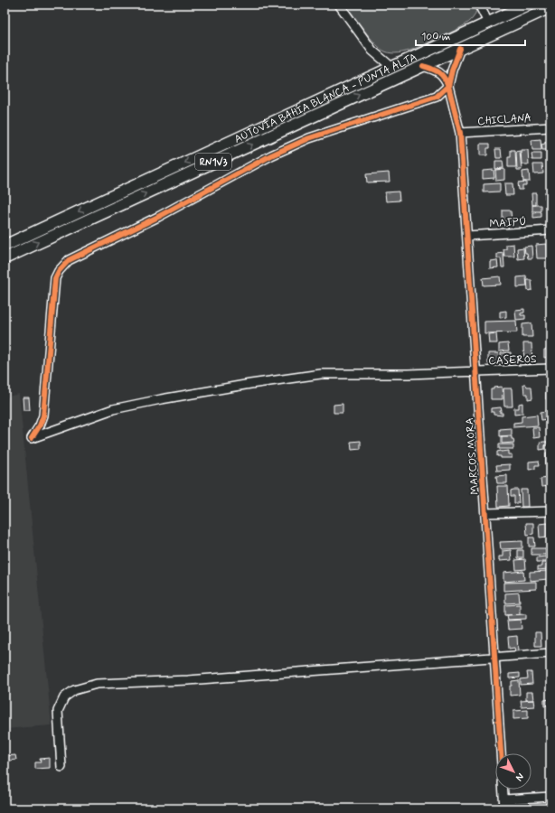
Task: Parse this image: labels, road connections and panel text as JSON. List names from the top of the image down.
{
  "streets": {
    "main road": ["AUTOVÍA BAHÍA BLANCA - PUNTA ALTA", "RN1V3"],
    "street": [
      "CHICLANA",
      "MAIPÚ",
      "CASEROS",
      "MARCOS MORA"
    ]
  },
  "crossings": [
    ["CHICLANA", "MARCOS MORA"],
    ["MAIPÚ", "MARCOS MORA"],
    ["CASEROS", "MARCOS MORA"]
  ],
  "scale_bar": "100 m",
  "north": "bottom right"
}
